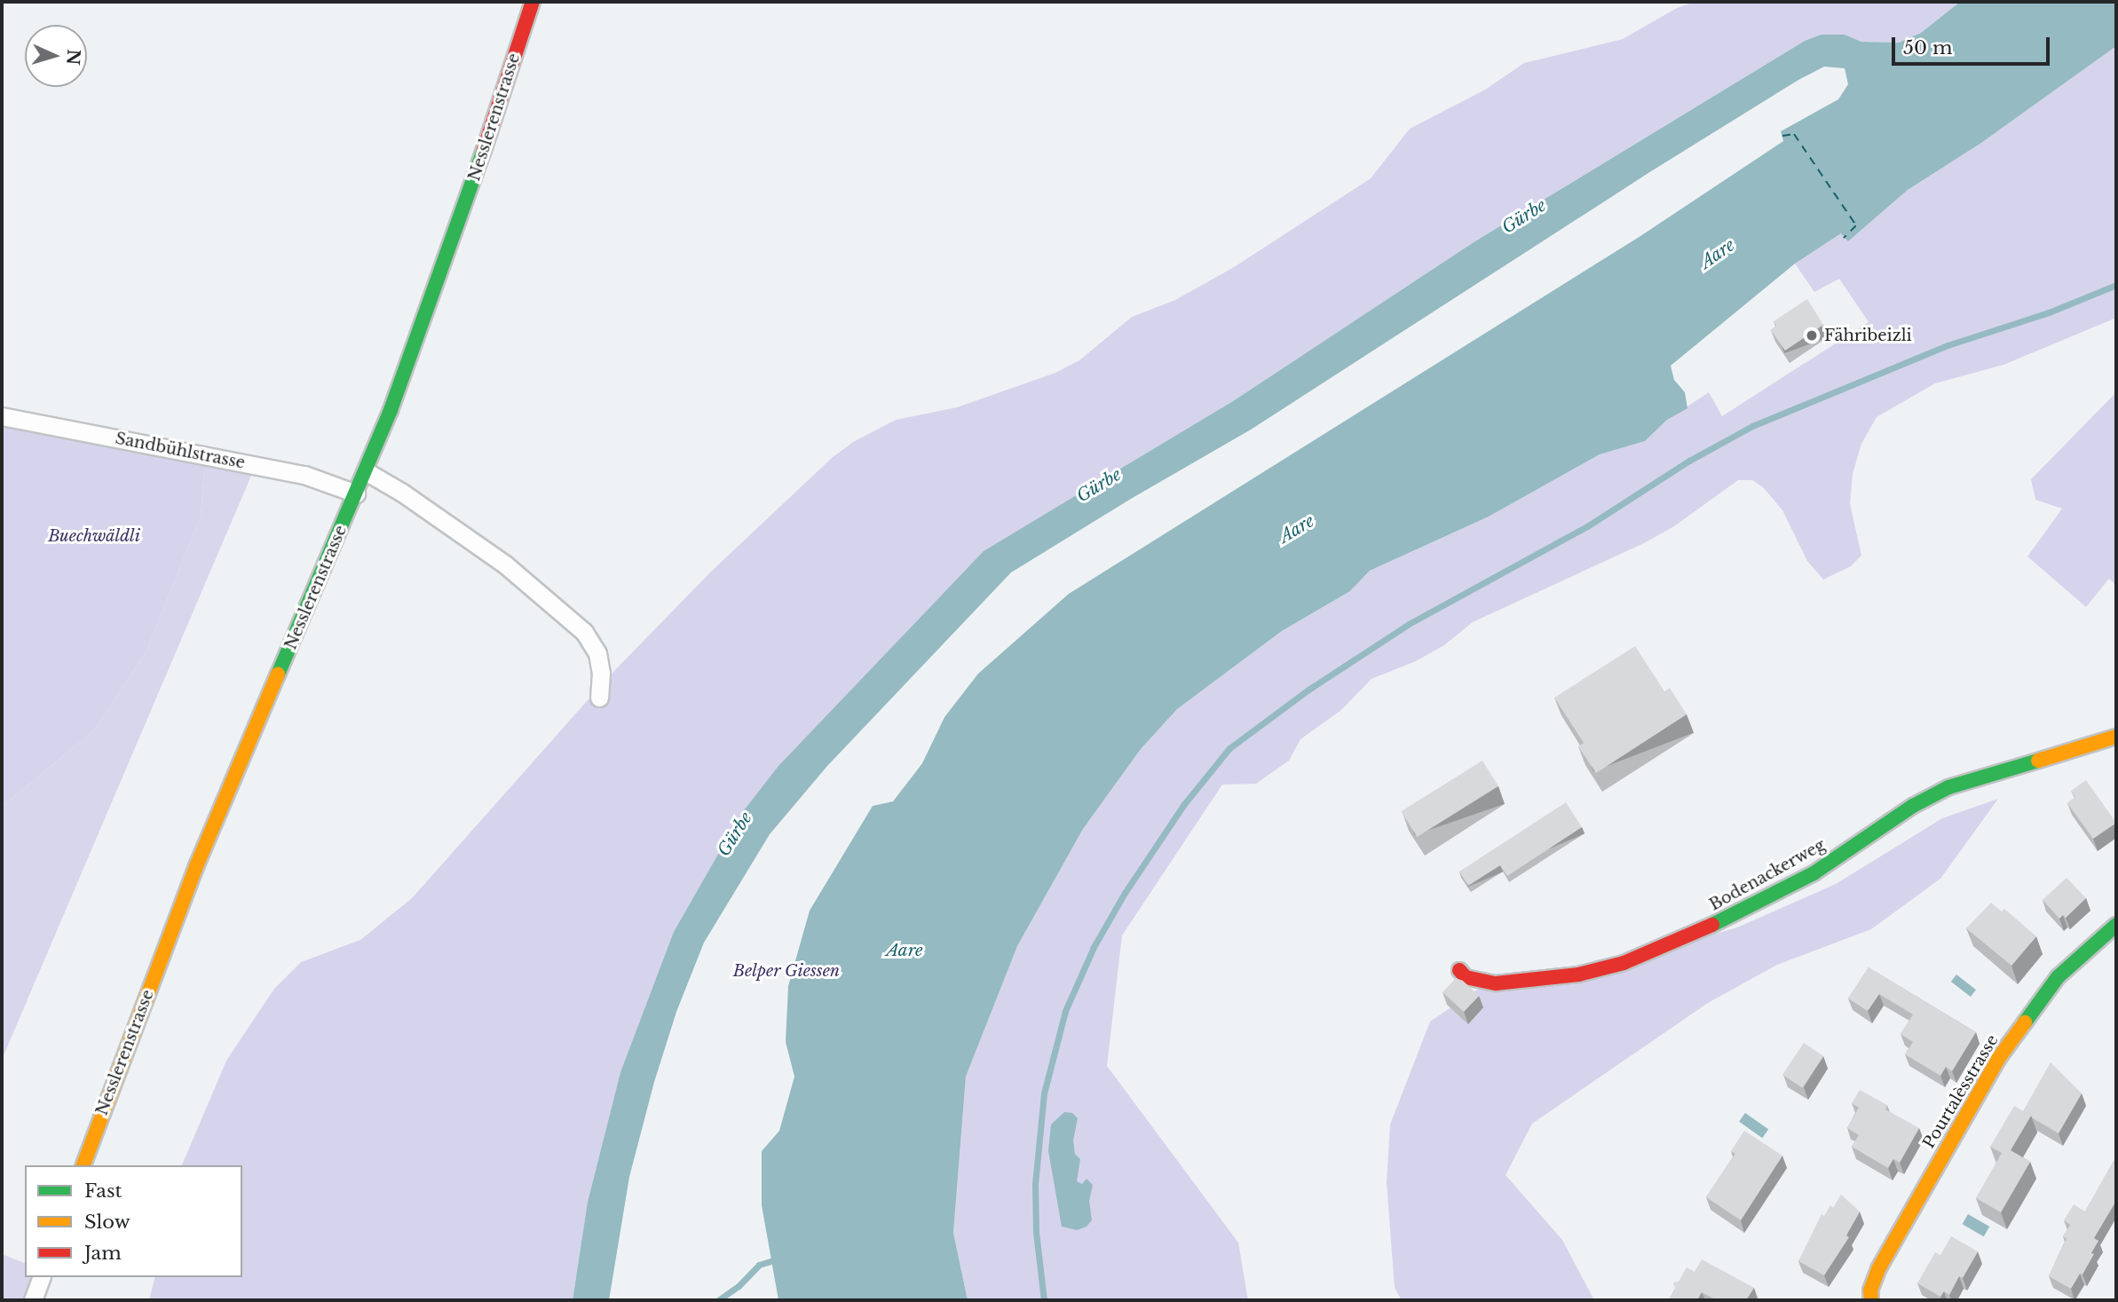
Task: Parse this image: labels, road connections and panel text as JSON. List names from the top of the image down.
{
  "streets": {
    "street": [
      "Nesslerenstrasse",
      "Sandbühlstrasse",
      "Bodenackerweg",
      "Pourtalèsstrasse"
    ]
  },
  "crossings": [
    ["Nesslerenstrasse", "Sandbühlstrasse"]
  ],
  "water": ["Gürbe", "Aare"],
  "parks": ["Buechwäldli", "Belper Giessen"],
  "places": ["Fähribeizli"],
  "legend": ["Fast", "Slow", "Jam"],
  "scale_bar": "50 m",
  "north": "right"
}
